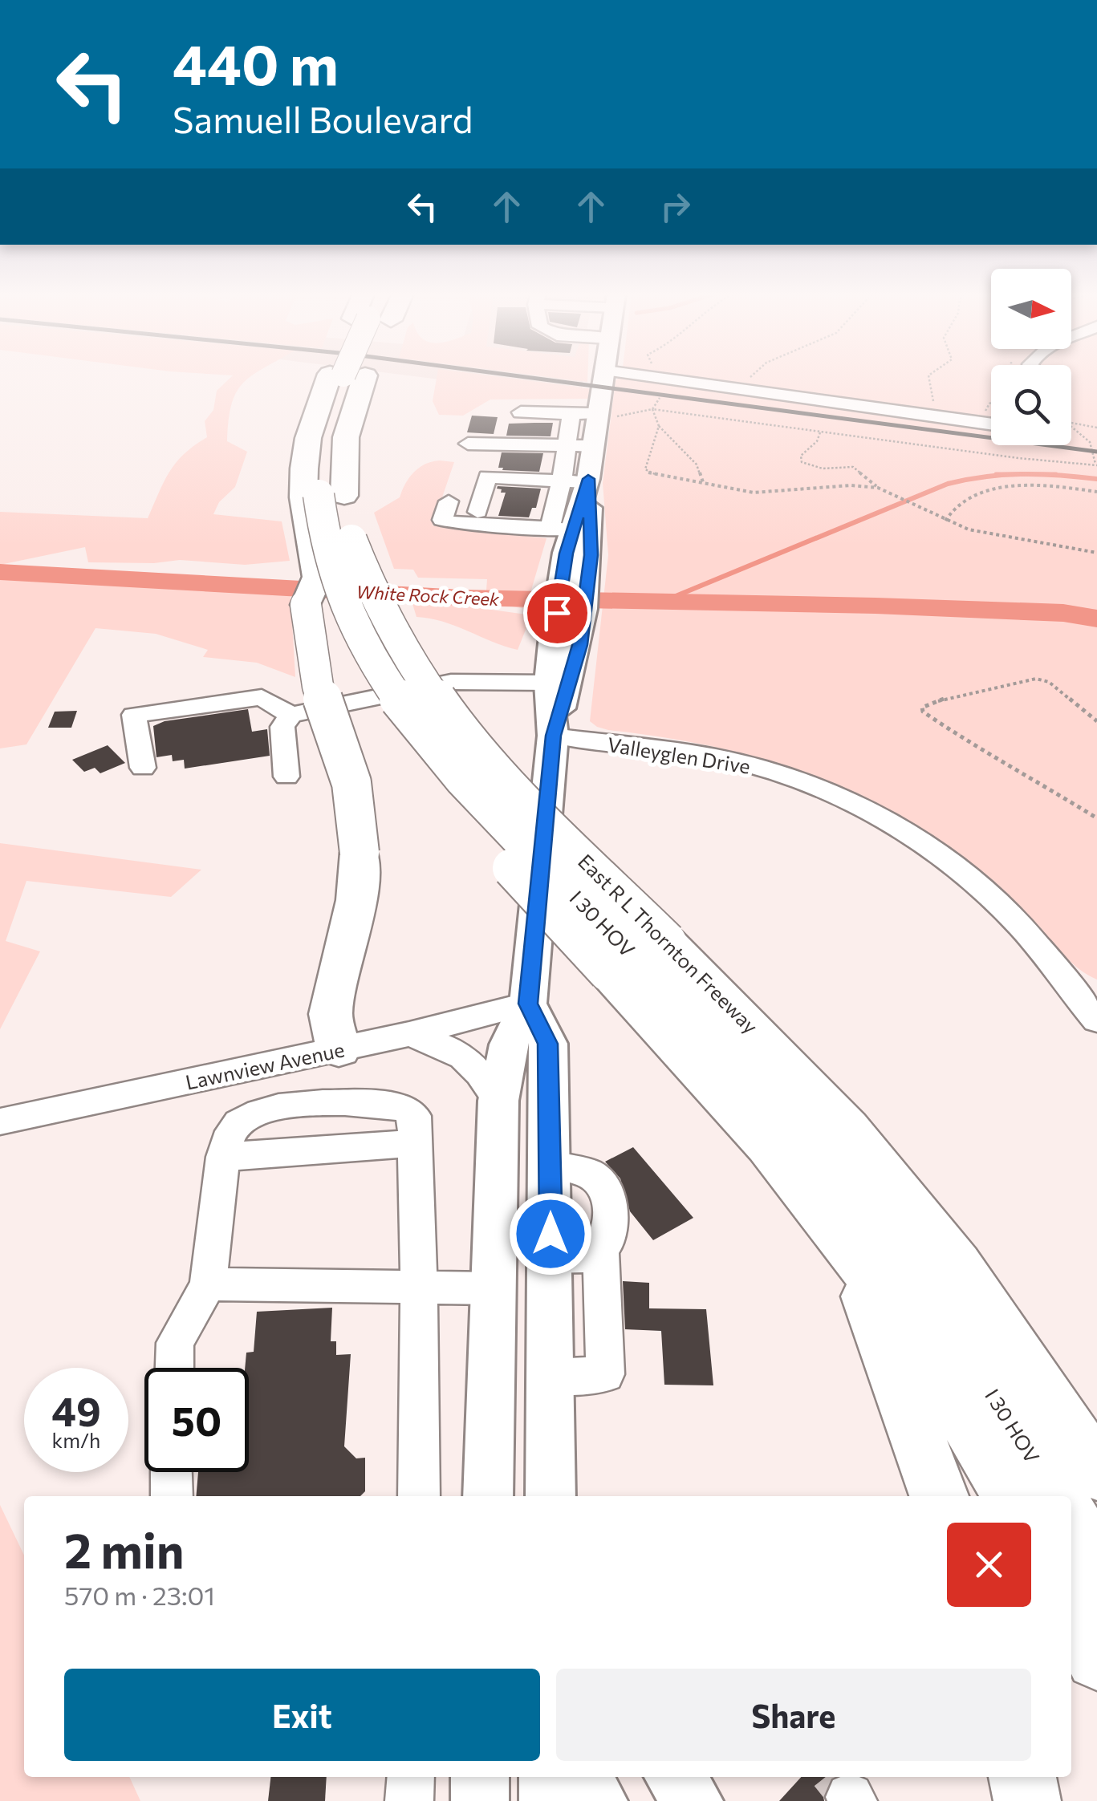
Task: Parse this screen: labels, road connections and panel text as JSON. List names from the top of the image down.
{
  "streets": {
    "highway": ["I 30 HOV", "East R L Thornton Freeway"],
    "street": ["Valleyglen Drive", "Lawnview Avenue"]
  },
  "crossings": [
    ["I 30 HOV", "East R L Thornton Freeway"]
  ],
  "water": ["White Rock Creek"],
  "north": "right",
  "page": {
    "turn": ["440 m", "Samuell Boulevard"],
    "speed": "49 km/h",
    "limit": "50",
    "heading": ["2 min", "570 m · 23:01"],
    "buttons": ["Exit", "Share"]
  }
}
